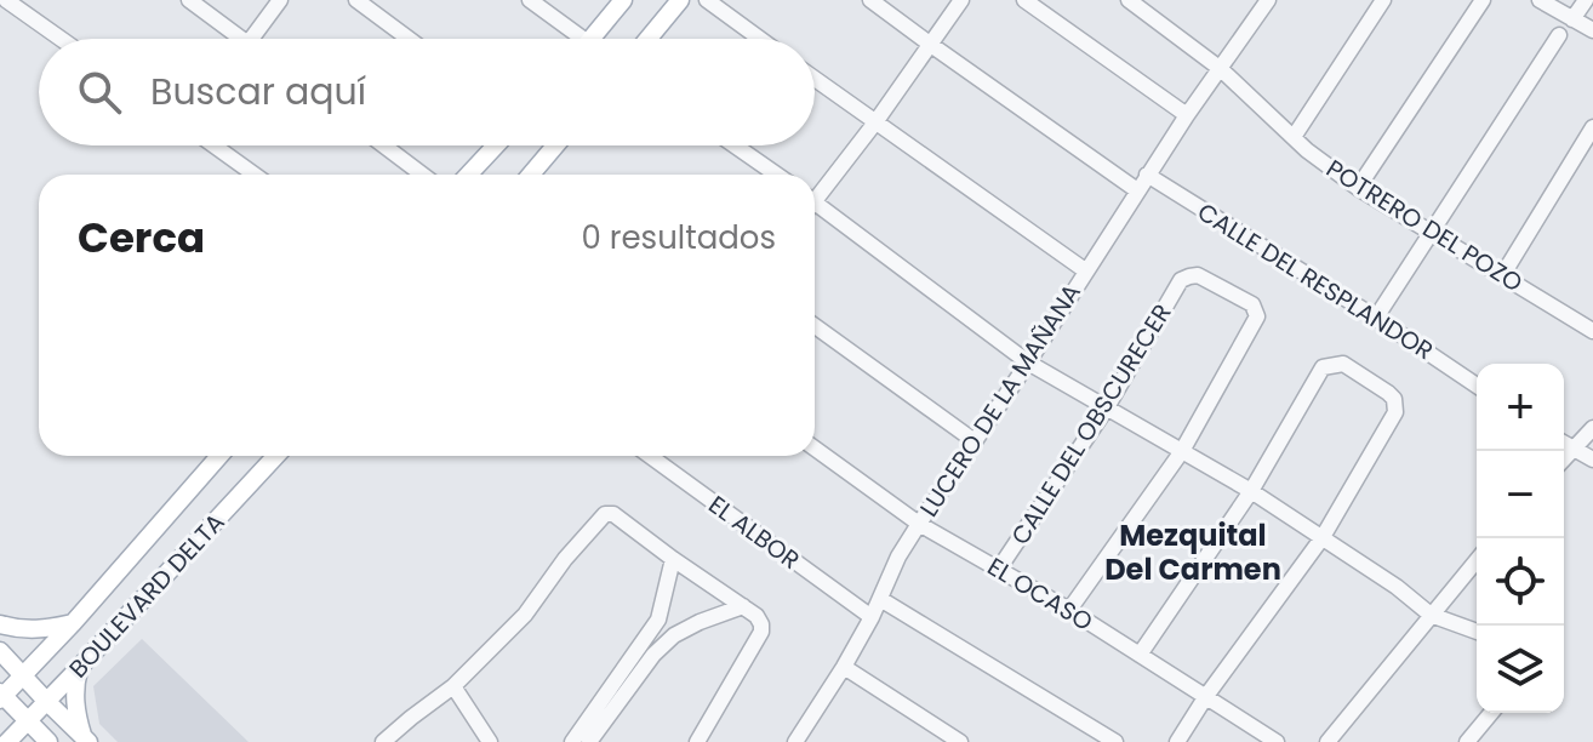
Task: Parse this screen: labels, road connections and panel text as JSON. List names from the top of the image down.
{
  "streets": {
    "main road": ["BOULEVARD DELTA"],
    "street": [
      "POTRERO DEL POZO",
      "CALLE DEL RESPLANDOR",
      "LUCERO DE LA MAÑANA",
      "CALLE DEL OBSCURECER",
      "EL ALBOR",
      "EL OCASO"
    ]
  },
  "crossings": [
    ["POTRERO DEL POZO", "LUCERO DE LA MAÑANA"],
    ["CALLE DEL RESPLANDOR", "LUCERO DE LA MAÑANA"],
    ["LUCERO DE LA MAÑANA", "EL ALBOR"],
    ["LUCERO DE LA MAÑANA", "EL OCASO"],
    ["CALLE DEL OBSCURECER", "EL OCASO"]
  ],
  "districts": ["Mezquital Del Carmen"],
  "page": {
    "search": "Buscar aquí",
    "heading": ["Cerca", "0 resultados"],
    "map_buttons": ["+", "−"]
  }
}
